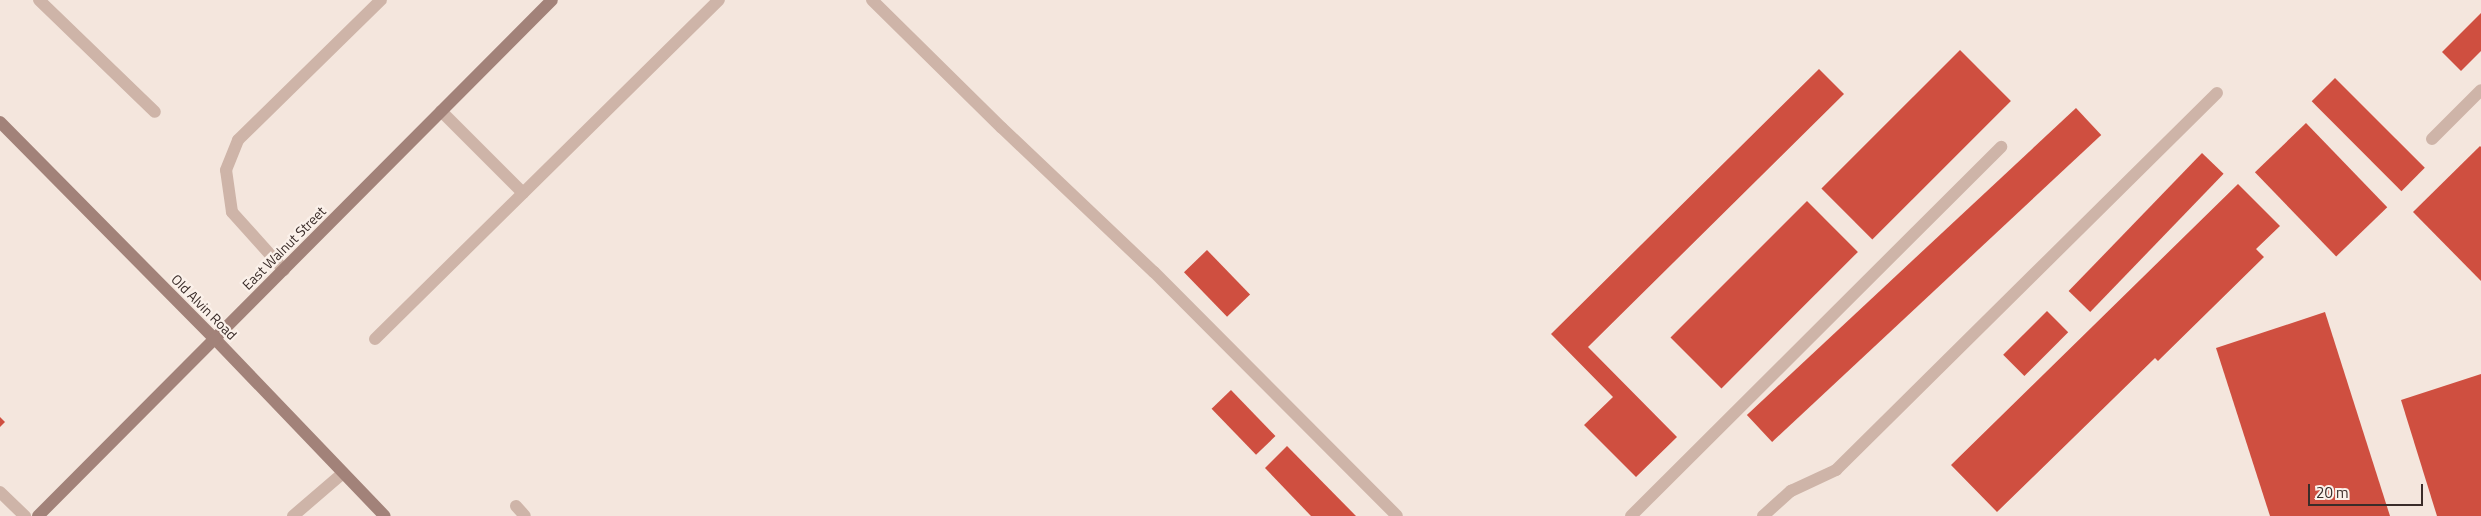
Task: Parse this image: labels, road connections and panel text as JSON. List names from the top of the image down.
{
  "streets": {
    "street": ["East Walnut Street", "Old Alvin Road"]
  },
  "crossings": [
    ["East Walnut Street", "Old Alvin Road"]
  ],
  "scale_bar": "20 m"
}
